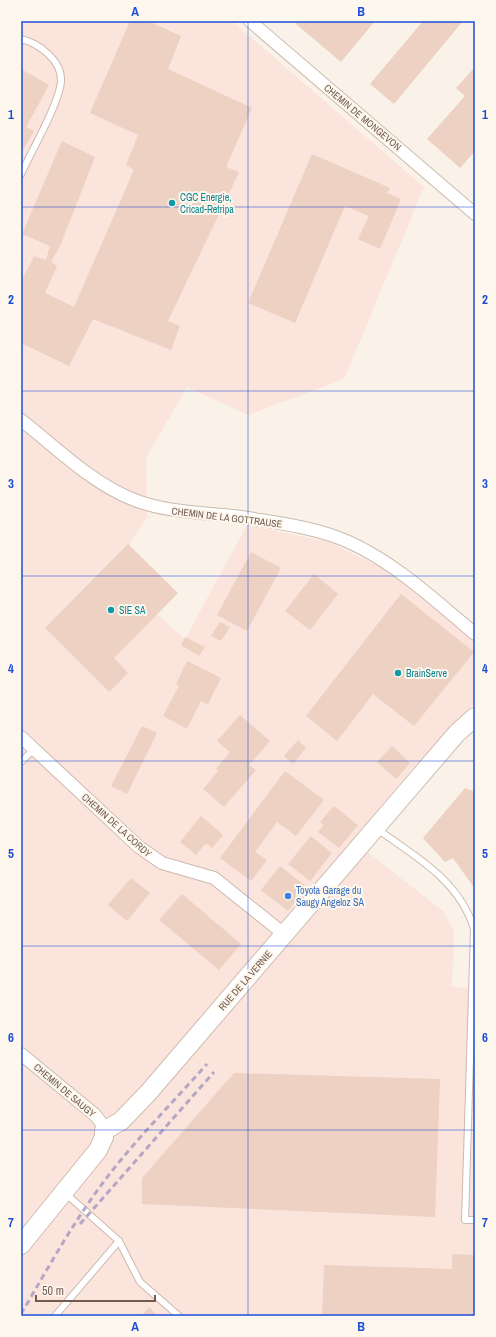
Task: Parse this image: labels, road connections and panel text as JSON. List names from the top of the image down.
{
  "streets": {
    "street": [
      "CHEMIN DE MONGEVON",
      "CHEMIN DE LA GOTTRAUSE",
      "CHEMIN DE LA CORDY",
      "RUE DE LA VERNIE",
      "CHEMIN DE SAUGY"
    ]
  },
  "crossings": [
    ["CHEMIN DE LA CORDY", "RUE DE LA VERNIE"],
    ["RUE DE LA VERNIE", "CHEMIN DE SAUGY"]
  ],
  "places": [
    "CGC Energie, Cricad-Retripa",
    "SIE SA",
    "BrainServe",
    "Toyota Garage du Saugy Angeloz SA"
  ],
  "scale_bar": "50 m",
  "grid": {
    "columns": ["A", "B"],
    "rows": [
      "1",
      "2",
      "3",
      "4",
      "5",
      "6",
      "7"
    ]
  }
}
